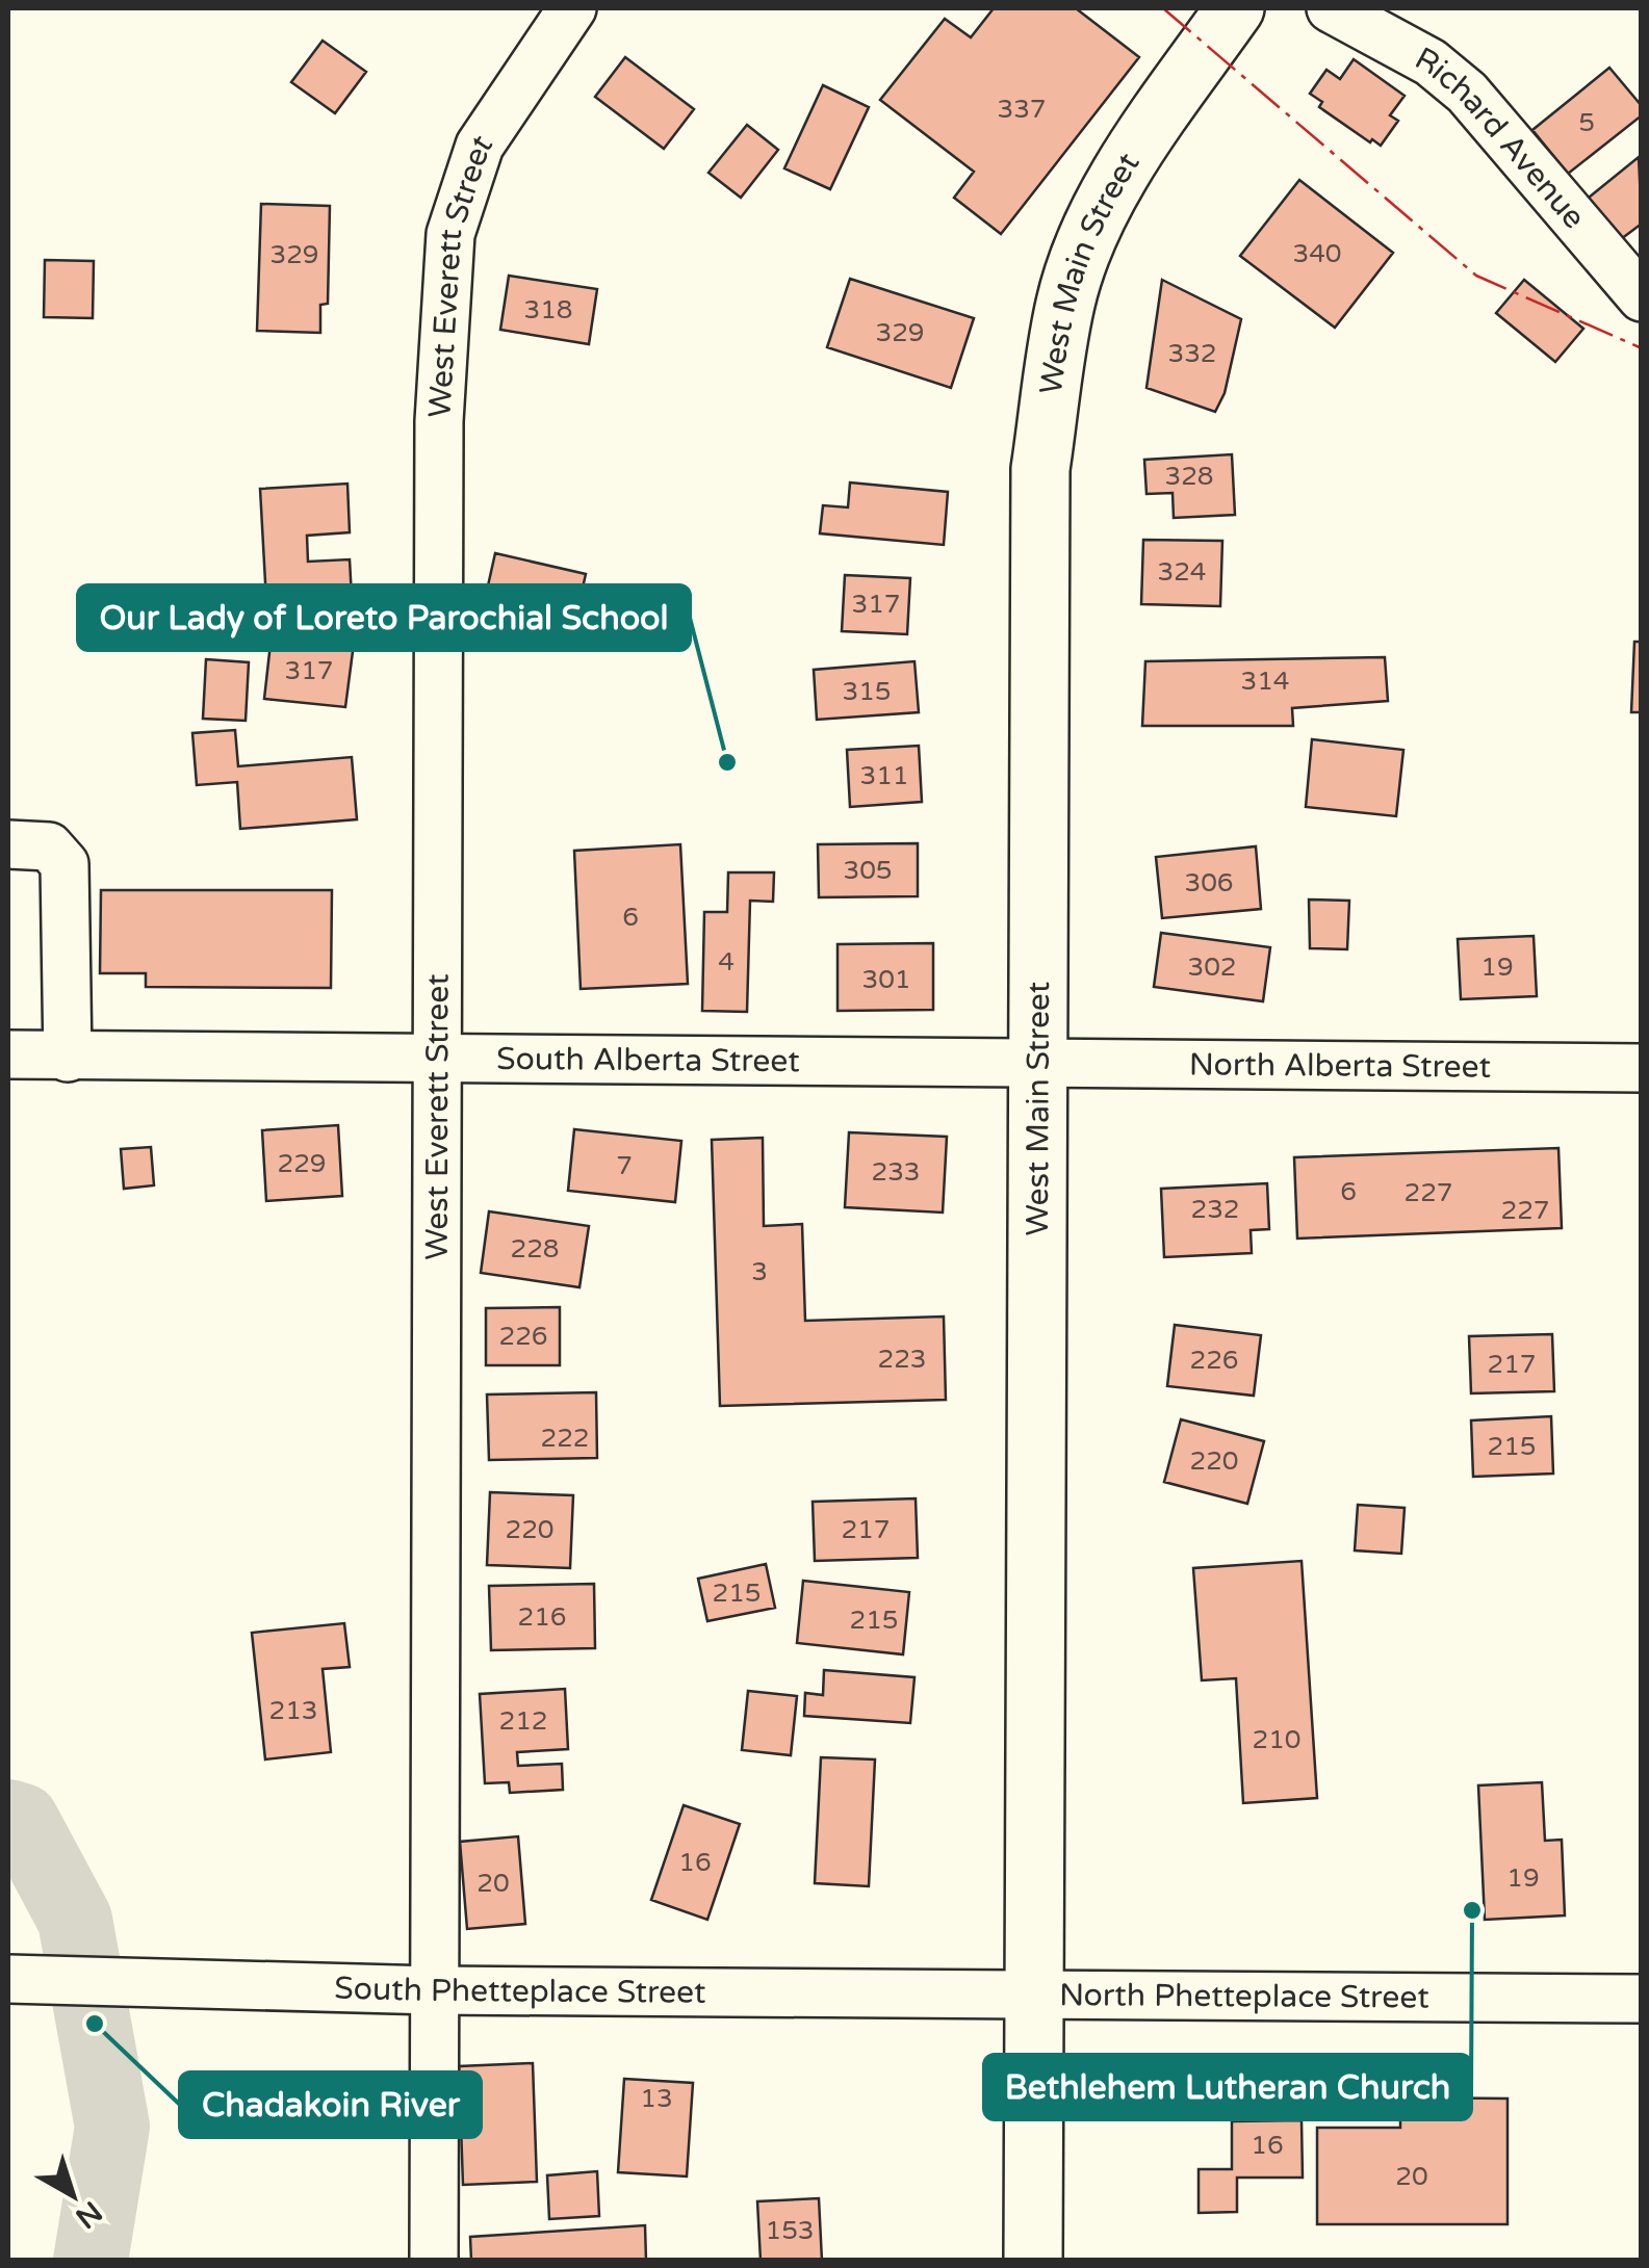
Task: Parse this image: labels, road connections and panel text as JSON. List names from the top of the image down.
{
  "streets": {
    "main road": ["West Main Street"],
    "street": [
      "Richard Avenue",
      "West Everett Street",
      "South Alberta Street",
      "North Alberta Street",
      "South Phetteplace Street",
      "North Phetteplace Street"
    ]
  },
  "crossings": [
    ["West Main Street", "South Alberta Street"],
    ["West Main Street", "North Alberta Street"],
    ["West Main Street", "South Phetteplace Street"],
    ["West Main Street", "North Phetteplace Street"],
    ["West Everett Street", "South Alberta Street"],
    ["West Everett Street", "South Phetteplace Street"],
    ["South Alberta Street", "North Alberta Street"],
    ["South Phetteplace Street", "North Phetteplace Street"]
  ],
  "places": ["Our Lady of Loreto Parochial School", "Bethlehem Lutheran Church", "Chadakoin River"],
  "house_numbers": [
    "337",
    "5",
    "340",
    "329",
    "318",
    "329",
    "332",
    "328",
    "324",
    "317",
    "317",
    "314",
    "315",
    "311",
    "305",
    "306",
    "6",
    "4",
    "302",
    "19",
    "301",
    "229",
    "7",
    "233",
    "6",
    "227",
    "232",
    "227",
    "228",
    "3",
    "226",
    "223",
    "226",
    "217",
    "222",
    "215",
    "220",
    "220",
    "217",
    "215",
    "216",
    "215",
    "213",
    "212",
    "210",
    "16",
    "19",
    "20",
    "13",
    "16",
    "20",
    "153"
  ],
  "north": "bottom right"
}
